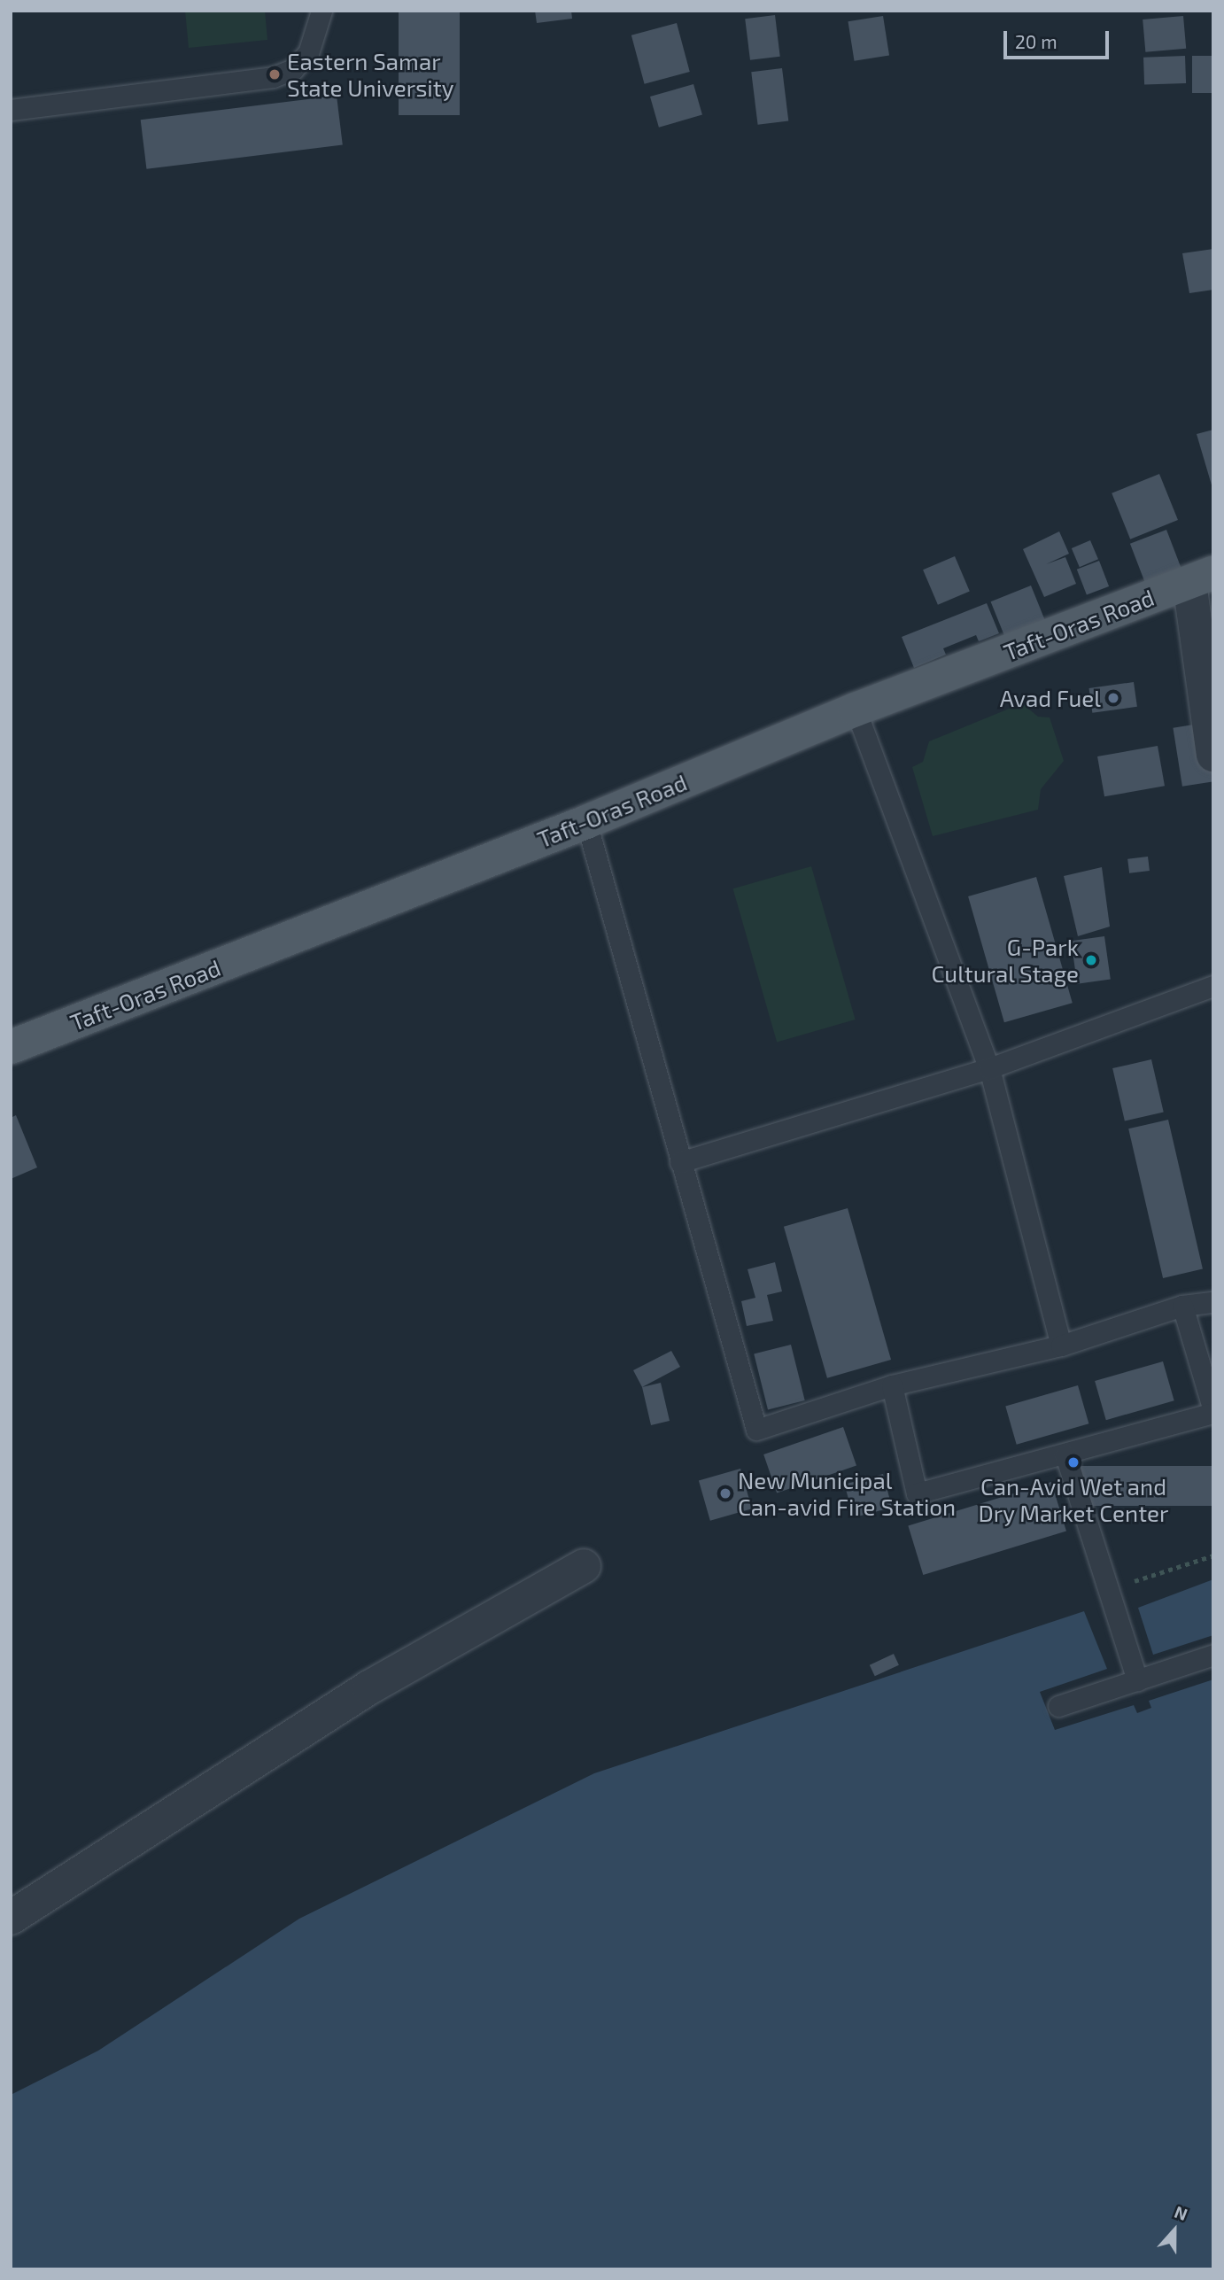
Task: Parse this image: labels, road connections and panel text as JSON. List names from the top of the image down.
{
  "streets": {
    "main road": ["Taft-Oras Road"]
  },
  "places": [
    "Eastern Samar State University",
    "Avad Fuel",
    "G-Park Cultural Stage",
    "Can-Avid Wet and Dry Market Center",
    "New Municipal Can-avid Fire Station"
  ],
  "scale_bar": "20 m",
  "north": "top"
}
